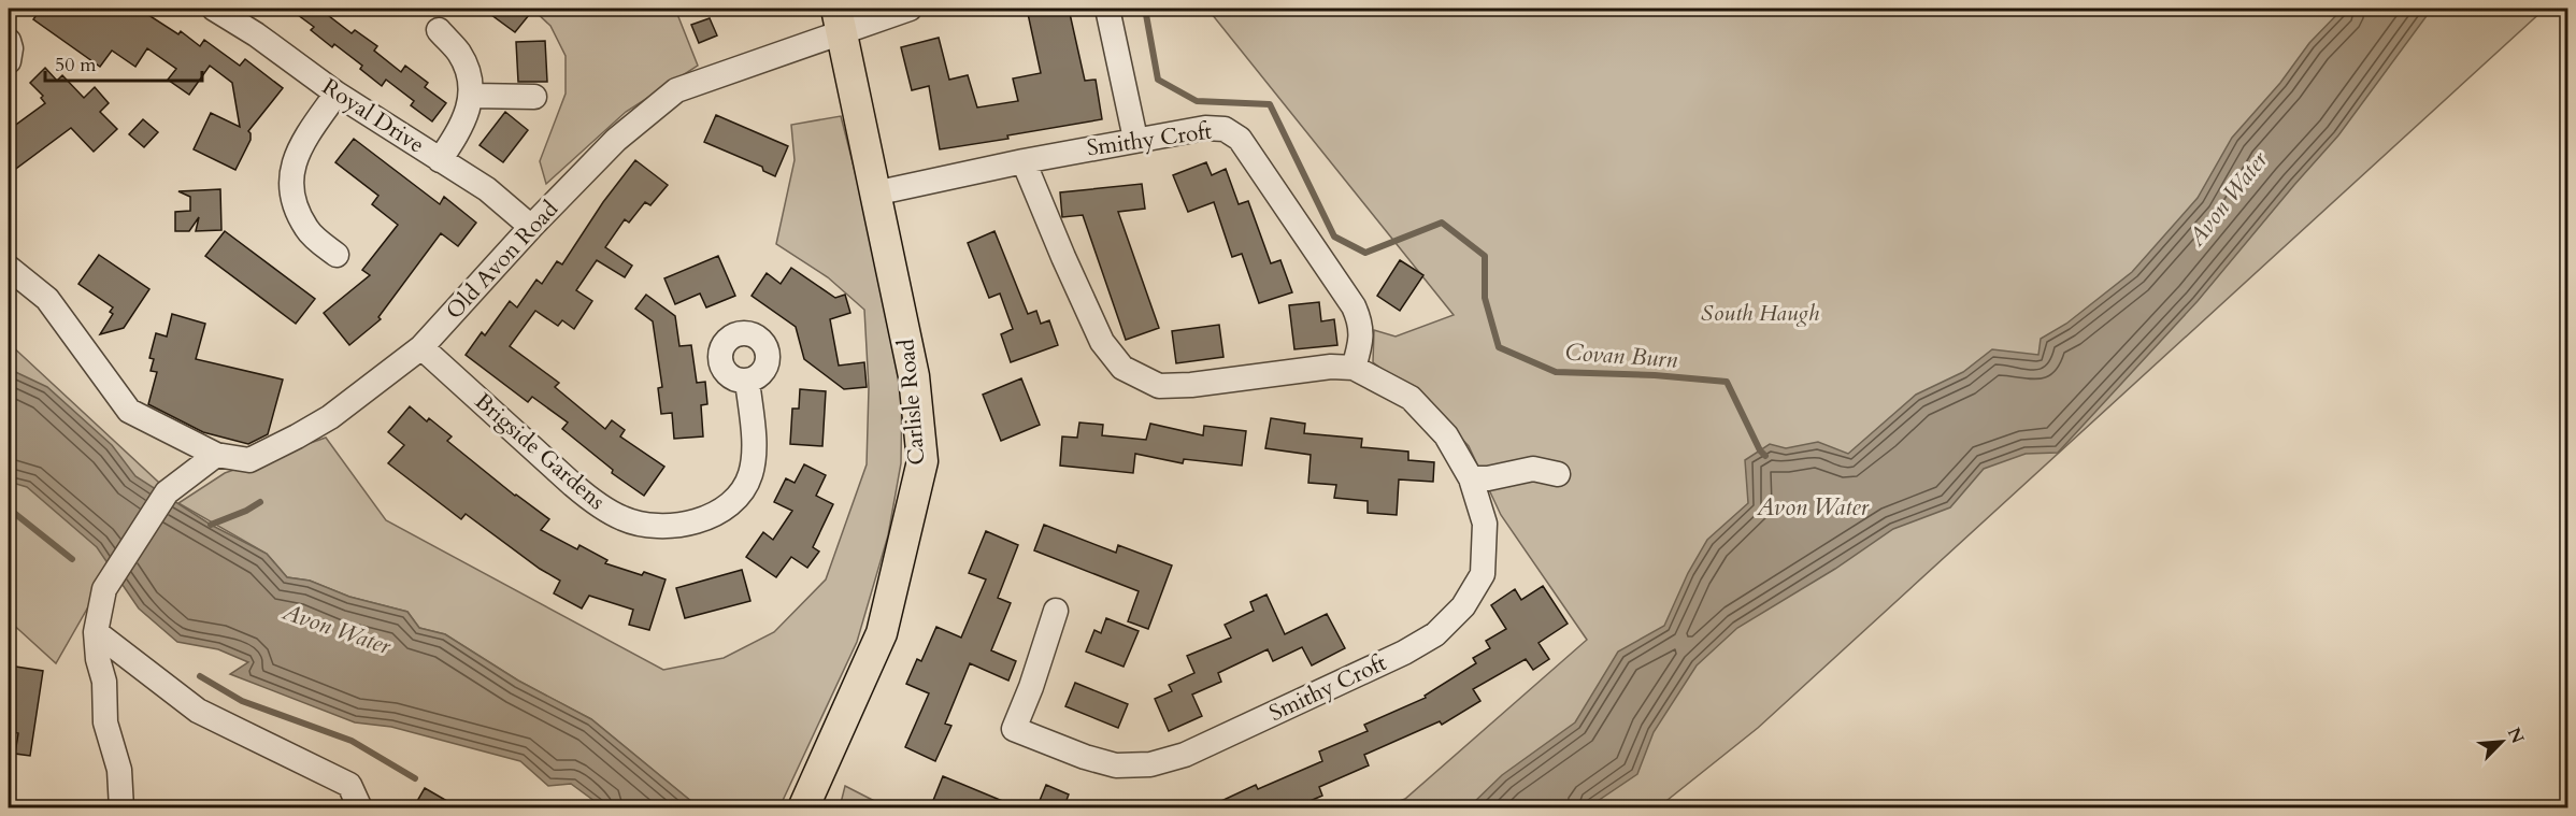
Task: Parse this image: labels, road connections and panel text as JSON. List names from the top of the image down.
{
  "streets": {
    "main road": ["Carlisle Road"],
    "street": [
      "Royal Drive",
      "Smithy Croft",
      "Old Avon Road",
      "Brigside Gardens"
    ]
  },
  "crossings": [
    ["Royal Drive", "Old Avon Road"],
    ["Smithy Croft", "Carlisle Road"],
    ["Old Avon Road", "Carlisle Road"],
    ["Old Avon Road", "Brigside Gardens"]
  ],
  "water": ["Avon Water", "Covan Burn"],
  "parks": ["South Haugh"],
  "scale_bar": "50 m",
  "north": "top right"
}
